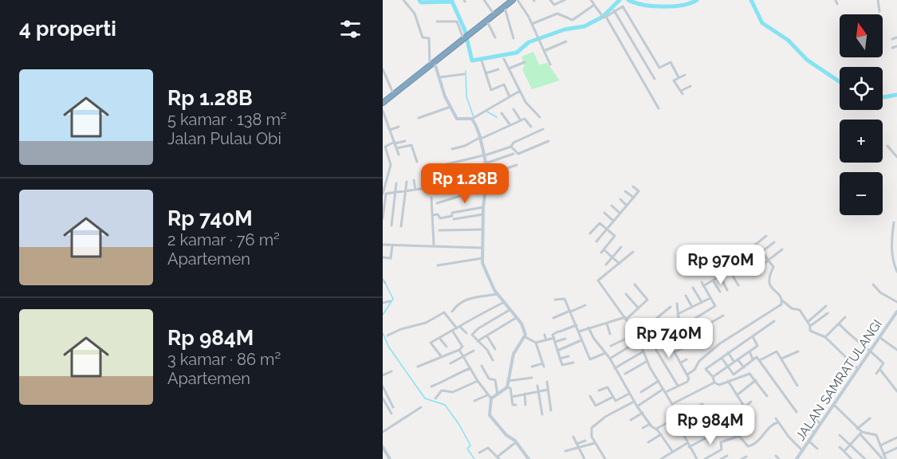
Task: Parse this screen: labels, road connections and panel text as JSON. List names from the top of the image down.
{
  "streets": {
    "street": ["JALAN SAMRATULANGI"]
  },
  "north": "top",
  "page": {
    "heading": "4 properti",
    "map_buttons": ["+", "−"],
    "list": [
      {
        "name": "Rp 1.28B",
        "note": "5 kamar · 138 m² · Jalan Pulau Obi"
      },
      {
        "name": "Rp 740M",
        "note": "2 kamar · 76 m² · Apartemen"
      },
      {
        "name": "Rp 984M",
        "note": "3 kamar · 86 m² · Apartemen"
      }
    ],
    "price": [
      "Rp 1.28B",
      "Rp 970M",
      "Rp 740M",
      "Rp 984M"
    ]
  }
}
